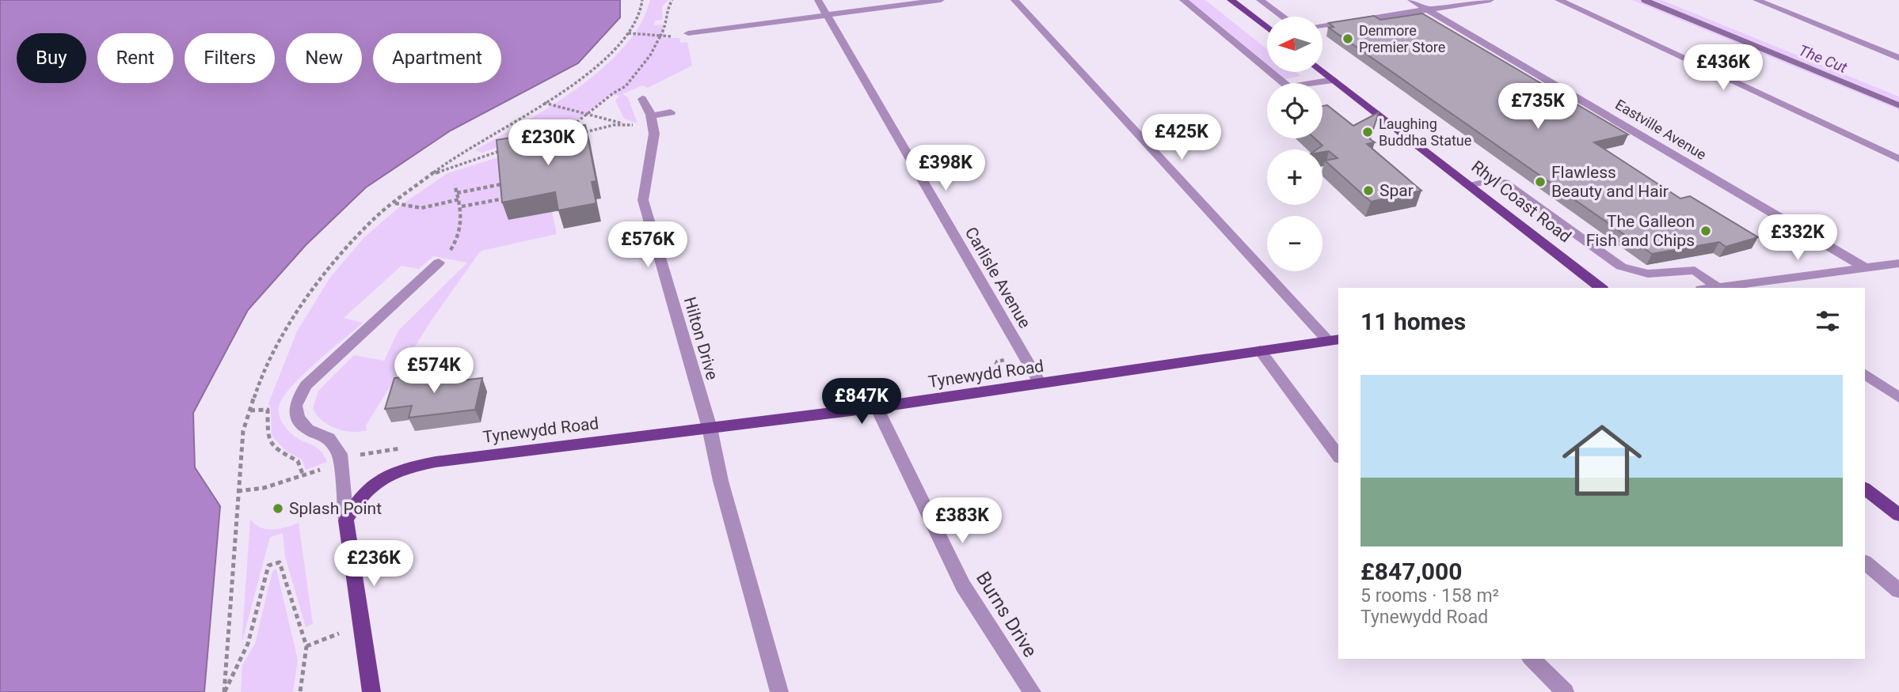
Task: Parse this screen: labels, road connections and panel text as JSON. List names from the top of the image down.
{
  "streets": {
    "main road": ["Rhyl Coast Road", "Tynewydd Road"],
    "street": [
      "Eastville Avenue",
      "Carlisle Avenue",
      "Hilton Drive",
      "Burns Drive"
    ]
  },
  "crossings": [
    ["Carlisle Avenue", "Tynewydd Road"],
    ["Hilton Drive", "Tynewydd Road"],
    ["Tynewydd Road", "Burns Drive"]
  ],
  "water": ["The Cut"],
  "places": [
    "Denmore Premier Store",
    "Laughing Buddha Statue",
    "Flawless Beauty and Hair",
    "Spar",
    "The Galleon Fish and Chips",
    "Splash Point"
  ],
  "north": "left",
  "page": {
    "map_buttons": ["+", "−"],
    "chip": [
      "Buy",
      "Rent",
      "Filters",
      "New",
      "Apartment"
    ],
    "price": [
      "£436K",
      "£735K",
      "£425K",
      "£230K",
      "£398K",
      "£332K",
      "£576K",
      "£574K",
      "£847K",
      "£383K",
      "£236K"
    ],
    "heading": "11 homes",
    "list": [
      {
        "name": "£847,000",
        "note": "5 rooms · 158 m² · Tynewydd Road"
      }
    ]
  }
}
